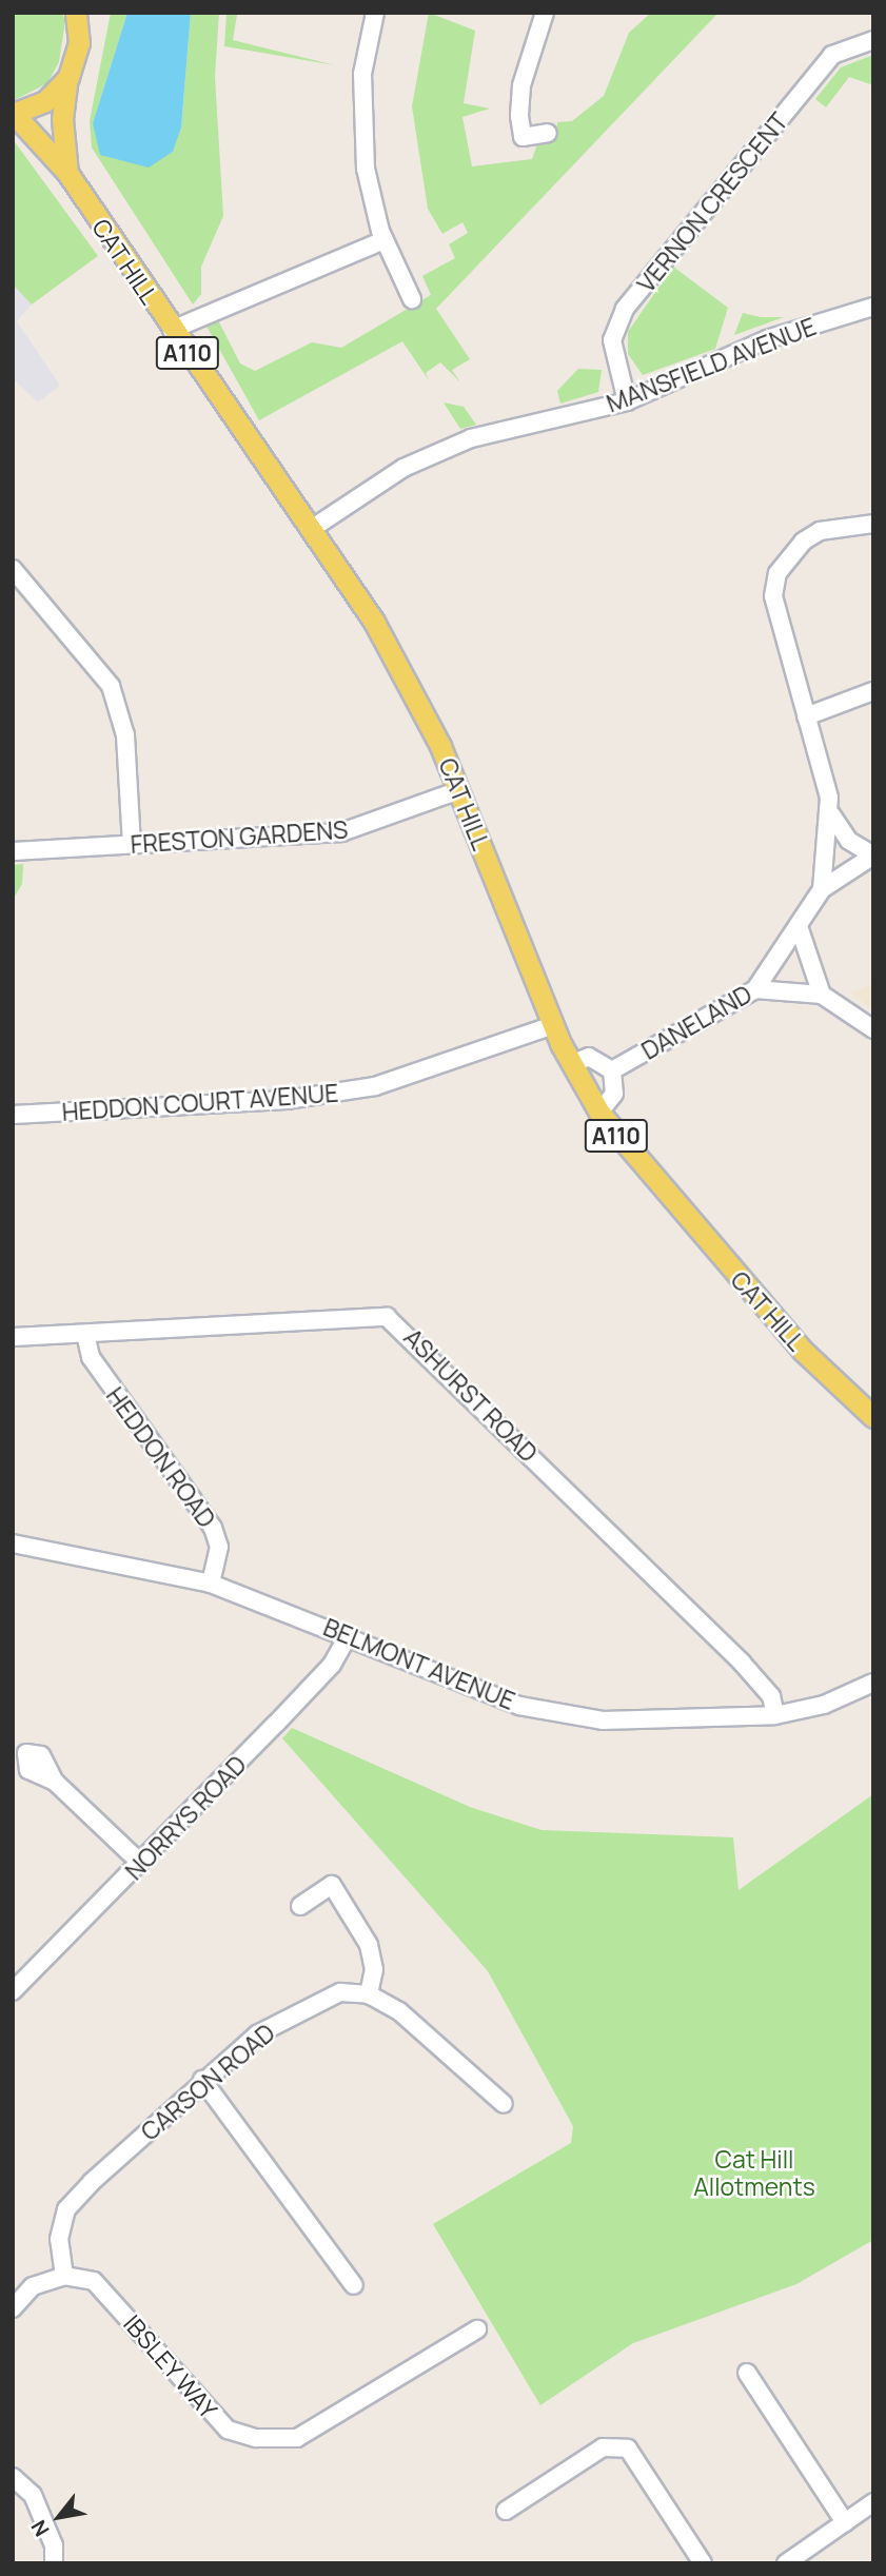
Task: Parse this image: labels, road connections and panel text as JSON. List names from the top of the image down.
{
  "streets": {
    "main road": ["CAT HILL", "A110"],
    "street": [
      "VERNON CRESCENT",
      "MANSFIELD AVENUE",
      "FRESTON GARDENS",
      "DANELAND",
      "HEDDON COURT AVENUE",
      "ASHURST ROAD",
      "HEDDON ROAD",
      "BELMONT AVENUE",
      "NORRYS ROAD",
      "CARSON ROAD",
      "IBSLEY WAY"
    ]
  },
  "crossings": [
    ["VERNON CRESCENT", "MANSFIELD AVENUE"],
    ["CAT HILL", "MANSFIELD AVENUE"],
    ["CAT HILL", "FRESTON GARDENS"],
    ["CAT HILL", "HEDDON COURT AVENUE"],
    ["ASHURST ROAD", "HEDDON ROAD"],
    ["ASHURST ROAD", "BELMONT AVENUE"],
    ["HEDDON ROAD", "BELMONT AVENUE"],
    ["BELMONT AVENUE", "NORRYS ROAD"],
    ["CARSON ROAD", "IBSLEY WAY"]
  ],
  "parks": ["Cat Hill Allotments"],
  "north": "bottom left"
}
